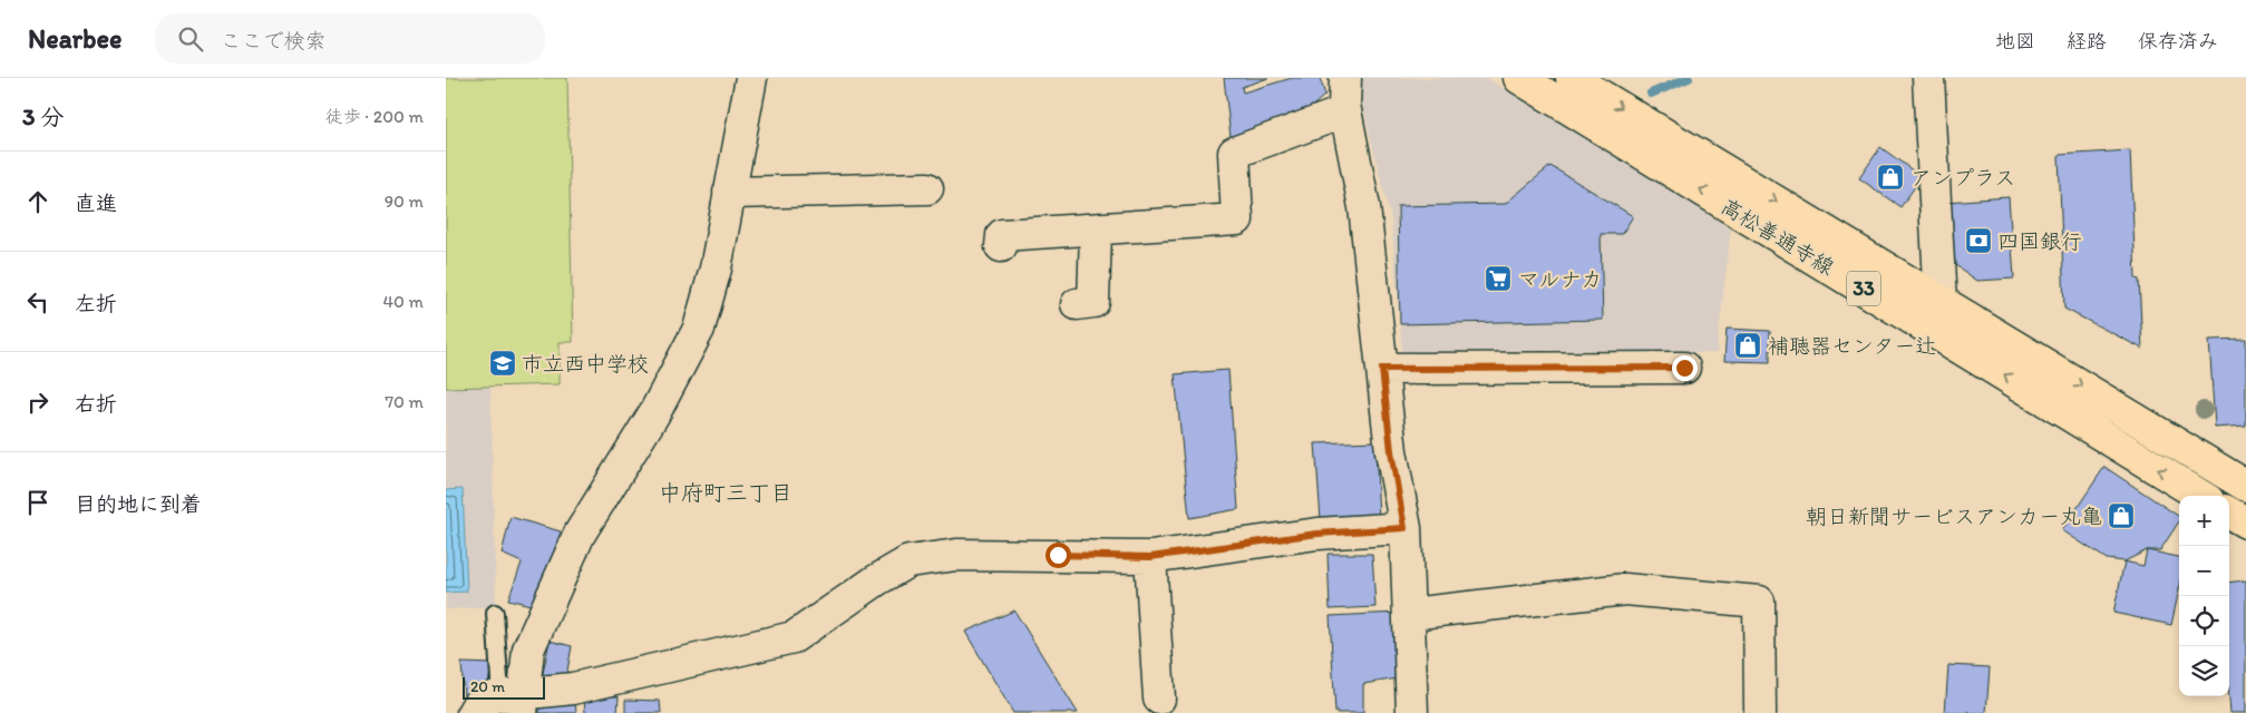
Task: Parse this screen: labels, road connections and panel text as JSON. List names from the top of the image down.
{
  "streets": {
    "main road": ["高松善通寺線", "33"]
  },
  "districts": ["中府町三丁目"],
  "places": {
    "shop": ["アンプラス", "補聴器センター辻", "朝日新聞サービスアンカー丸亀"],
    "bank": ["四国銀行"],
    "supermarket": ["マルナカ"],
    "school or university": ["市立西中学校"]
  },
  "scale_bar": "20 m",
  "page": {
    "header": "Nearbee",
    "search": "ここで検索",
    "nav": ["地図", "経路", "保存済み"],
    "heading": ["3 分", "徒歩 · 200 m"],
    "list": [
      ["直進", "90 m"],
      ["左折", "40 m"],
      ["右折", "70 m"],
      "目的地に到着"
    ],
    "map_buttons": ["+", "−"],
    "scale": "20 m"
  }
}
